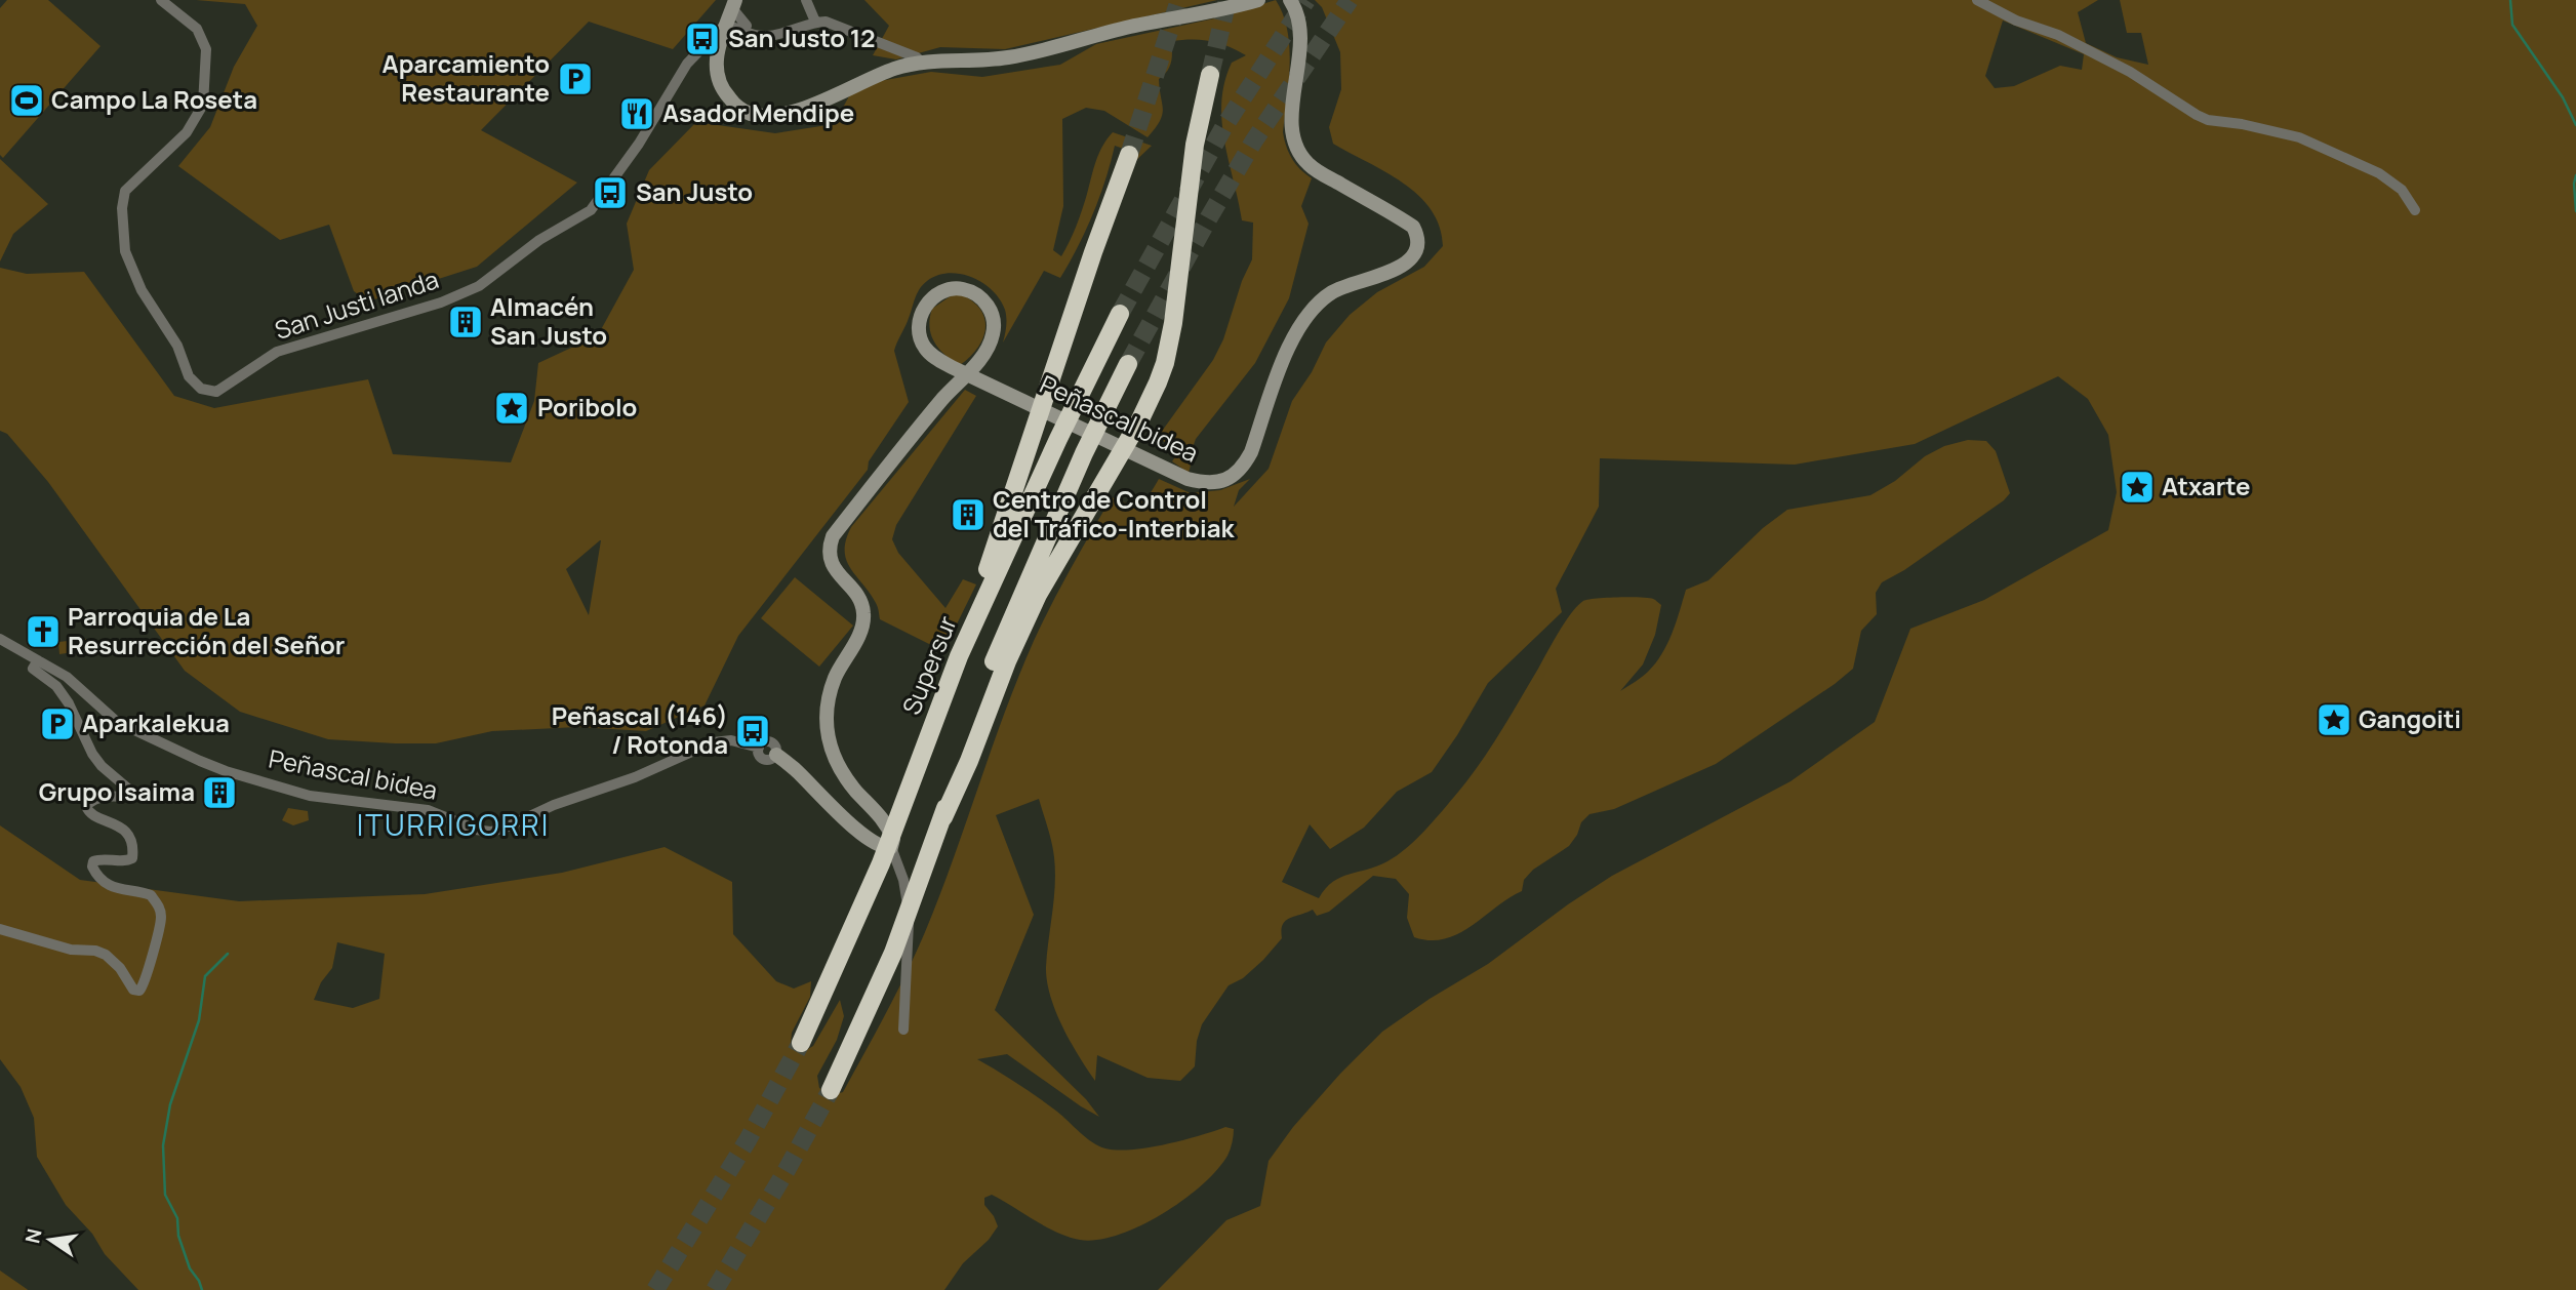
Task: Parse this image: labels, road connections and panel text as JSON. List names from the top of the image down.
{
  "streets": {
    "highway": ["Supersur"],
    "street": ["San Justi landa", "Peñascal bidea"]
  },
  "districts": ["ITURRIGORRI"],
  "places": {
    "bus stop": ["San Justo 12", "San Justo", "Peñascal (146) / Rotonda"],
    "parking": ["Aparcamiento Restaurante", "Aparkalekua"],
    "sports": ["Campo La Roseta"],
    "restaurant": ["Asador Mendipe"],
    "building": ["Almacén San Justo", "Centro de Control del Tráfico-Interbiak", "Grupo Isaima"],
    "place": ["Poribolo", "Atxarte", "Gangoiti"],
    "church": ["Parroquia de La Resurrección del Señor"]
  },
  "north": "left"
}
